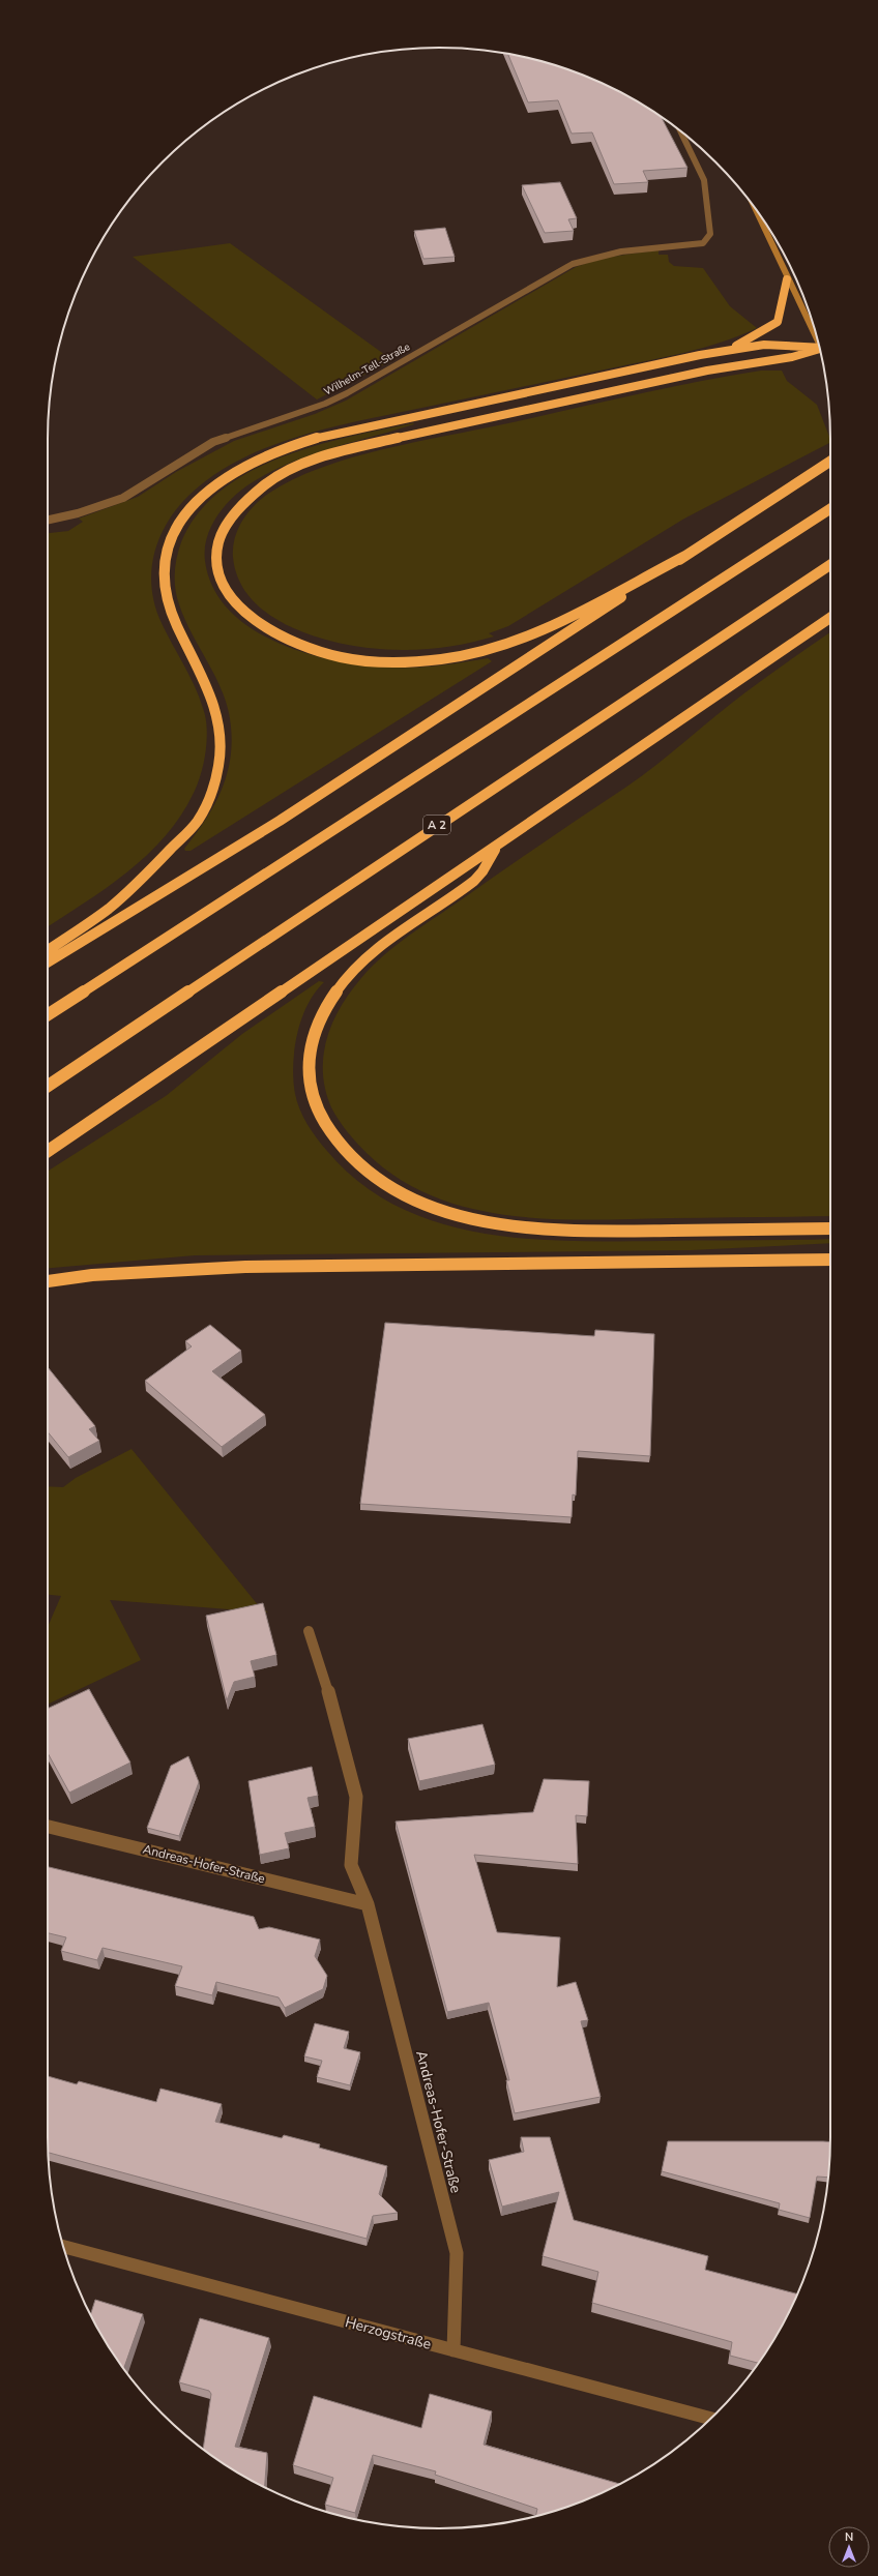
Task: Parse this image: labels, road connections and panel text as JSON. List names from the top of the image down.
{
  "streets": {
    "highway": ["A 2"],
    "street": ["Wilhelm-Tell-Straße", "Andreas-Hofer-Straße", "Herzogstraße"]
  },
  "crossings": [
    ["Andreas-Hofer-Straße", "Herzogstraße"]
  ],
  "north": "top"
}
